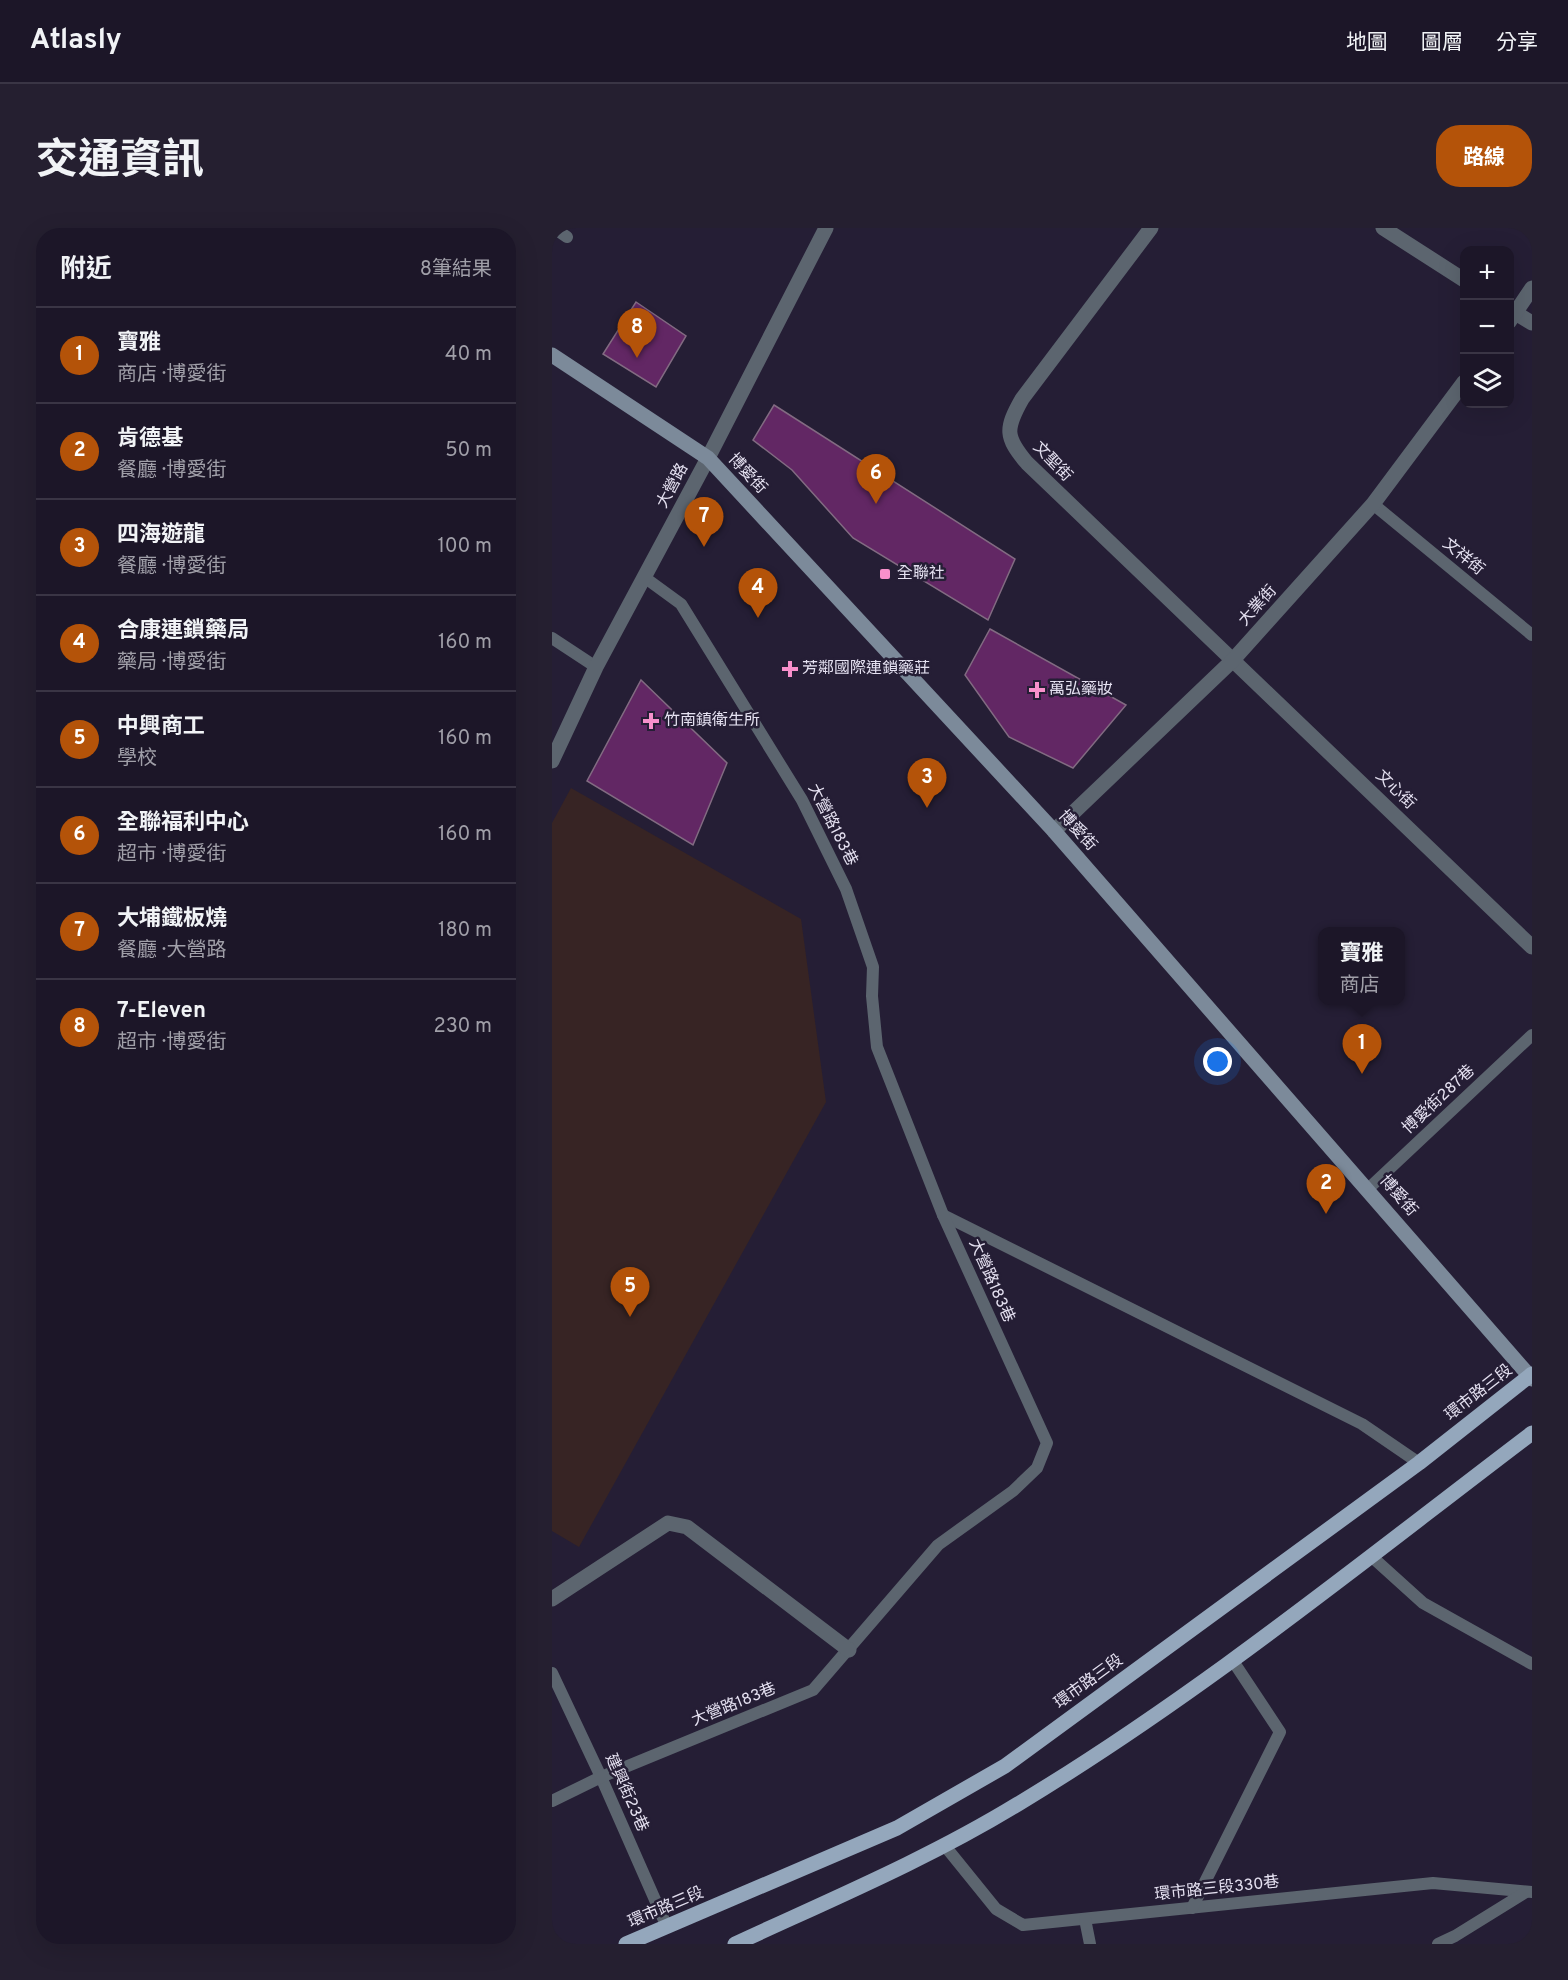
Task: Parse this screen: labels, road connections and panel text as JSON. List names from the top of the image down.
{
  "streets": {
    "main road": ["環市路三段"],
    "street": [
      "文聖街",
      "博愛街",
      "大營路",
      "大業街",
      "文心街"
    ],
    "lane": [
      "文祥街",
      "大營路183巷",
      "博愛街287巷",
      "建興街23巷",
      "環市路三段330巷"
    ]
  },
  "crossings": [
    ["文聖街", "大業街"],
    ["文聖街", "文心街"],
    ["博愛街", "大營路"],
    ["博愛街", "大業街"],
    ["博愛街", "博愛街287巷"],
    ["博愛街", "環市路三段"],
    ["大營路", "大營路183巷"],
    ["文祥街", "大業街"],
    ["大業街", "文心街"],
    ["大營路183巷", "建興街23巷"],
    ["環市路三段", "建興街23巷"]
  ],
  "places": {
    "transit": ["全聯社"],
    "health": ["芳鄰國際連鎖藥莊", "萬弘藥妝", "竹南鎮衛生所"]
  },
  "page": {
    "header": "Atlasly",
    "nav": ["地圖", "圖層", "分享"],
    "title": "交通資訊",
    "buttons": "路線",
    "heading": ["附近", "8筆結果"],
    "map_buttons": ["+", "−"],
    "list": [
      {
        "mark": "1",
        "name": "寶雅",
        "note": "商店 · 博愛街",
        "value": "40 m"
      },
      {
        "mark": "2",
        "name": "肯德基",
        "note": "餐廳 · 博愛街",
        "value": "50 m"
      },
      {
        "mark": "3",
        "name": "四海遊龍",
        "note": "餐廳 · 博愛街",
        "value": "100 m"
      },
      {
        "mark": "4",
        "name": "合康連鎖藥局",
        "note": "藥局 · 博愛街",
        "value": "160 m"
      },
      {
        "mark": "5",
        "name": "中興商工",
        "note": "學校",
        "value": "160 m"
      },
      {
        "mark": "6",
        "name": "全聯福利中心",
        "note": "超市 · 博愛街",
        "value": "160 m"
      },
      {
        "mark": "7",
        "name": "大埔鐵板燒",
        "note": "餐廳 · 大營路",
        "value": "180 m"
      },
      {
        "mark": "8",
        "name": "7-Eleven",
        "note": "超市 · 博愛街",
        "value": "230 m"
      }
    ],
    "pins": [
      "8",
      "6",
      "7",
      "4",
      "3",
      "1",
      "2",
      "5"
    ],
    "popup": ["寶雅", "商店"]
  }
}
